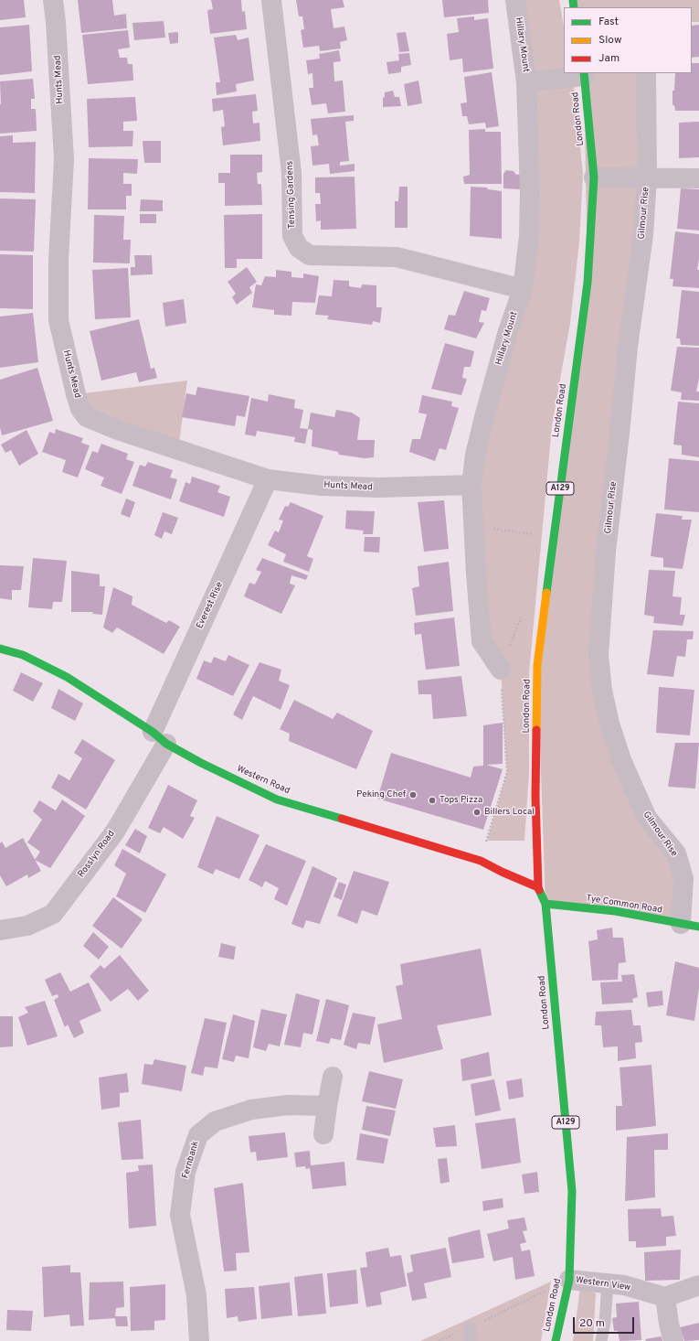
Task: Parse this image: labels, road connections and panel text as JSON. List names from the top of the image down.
{
  "streets": {
    "main road": [
      "London Road",
      "A129",
      "Western Road",
      "Tye Common Road"
    ],
    "street": [
      "Hillary Mount",
      "Hunts Mead",
      "Tensing Gardens",
      "Gilmour Rise",
      "Everest Rise",
      "Rosslyn Road",
      "Fernbank",
      "Western View"
    ]
  },
  "crossings": [
    ["Hillary Mount", "Hunts Mead"],
    ["Hillary Mount", "Tensing Gardens"],
    ["Hunts Mead", "Everest Rise"],
    ["London Road", "Western Road"],
    ["London Road", "Tye Common Road"],
    ["London Road", "Western View"],
    ["Gilmour Rise", "Tye Common Road"],
    ["Everest Rise", "Western Road"],
    ["Everest Rise", "Rosslyn Road"],
    ["Western Road", "Rosslyn Road"]
  ],
  "places": ["Peking Chef", "Tops Pizza", "Billers Local"],
  "legend": ["Fast", "Slow", "Jam"],
  "scale_bar": "20 m"
}
